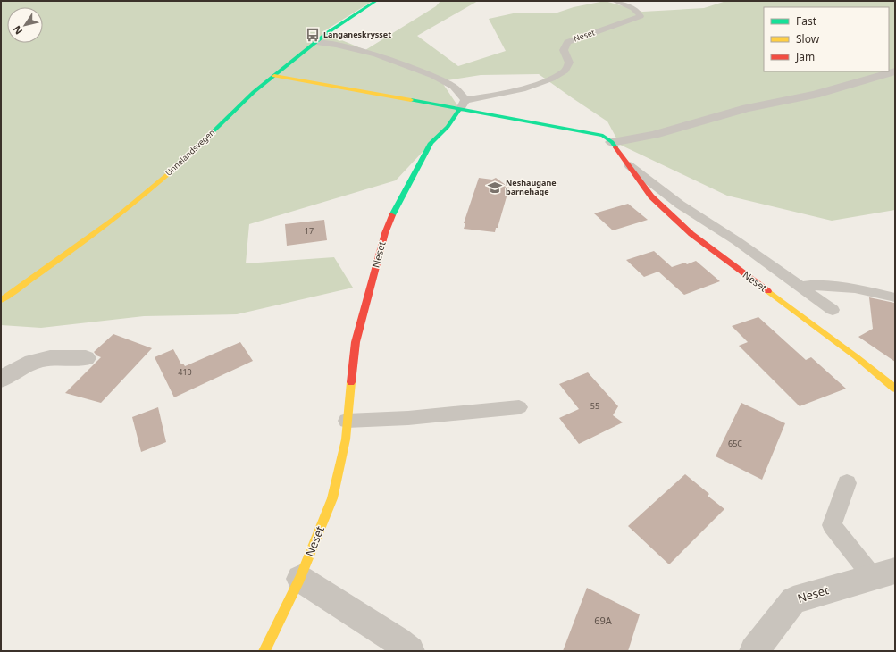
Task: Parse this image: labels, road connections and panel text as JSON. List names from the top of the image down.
{
  "streets": {
    "street": ["Neset", "Unnelandsvegen"]
  },
  "crossings": [
    ["Neset", "Unnelandsvegen"]
  ],
  "places": {
    "bus stop": ["Langaneskrysset"],
    "school or university": ["Neshaugane barnehage"]
  },
  "house_numbers": [
    "17",
    "410",
    "55",
    "65C",
    "69A"
  ],
  "legend": ["Fast", "Slow", "Jam"],
  "north": "bottom left"
}
